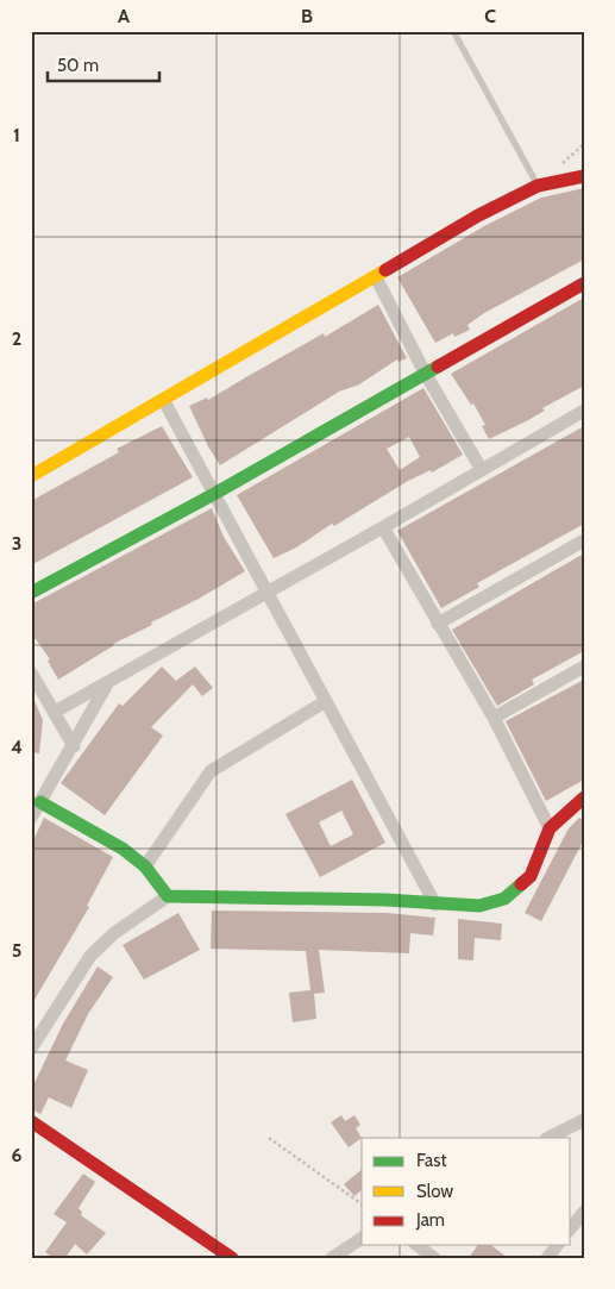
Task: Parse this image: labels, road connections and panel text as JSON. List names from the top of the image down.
{
  "legend": ["Fast", "Slow", "Jam"],
  "scale_bar": "50 m",
  "grid": {
    "columns": ["A", "B", "C"],
    "rows": [
      "1",
      "2",
      "3",
      "4",
      "5",
      "6"
    ]
  }
}
